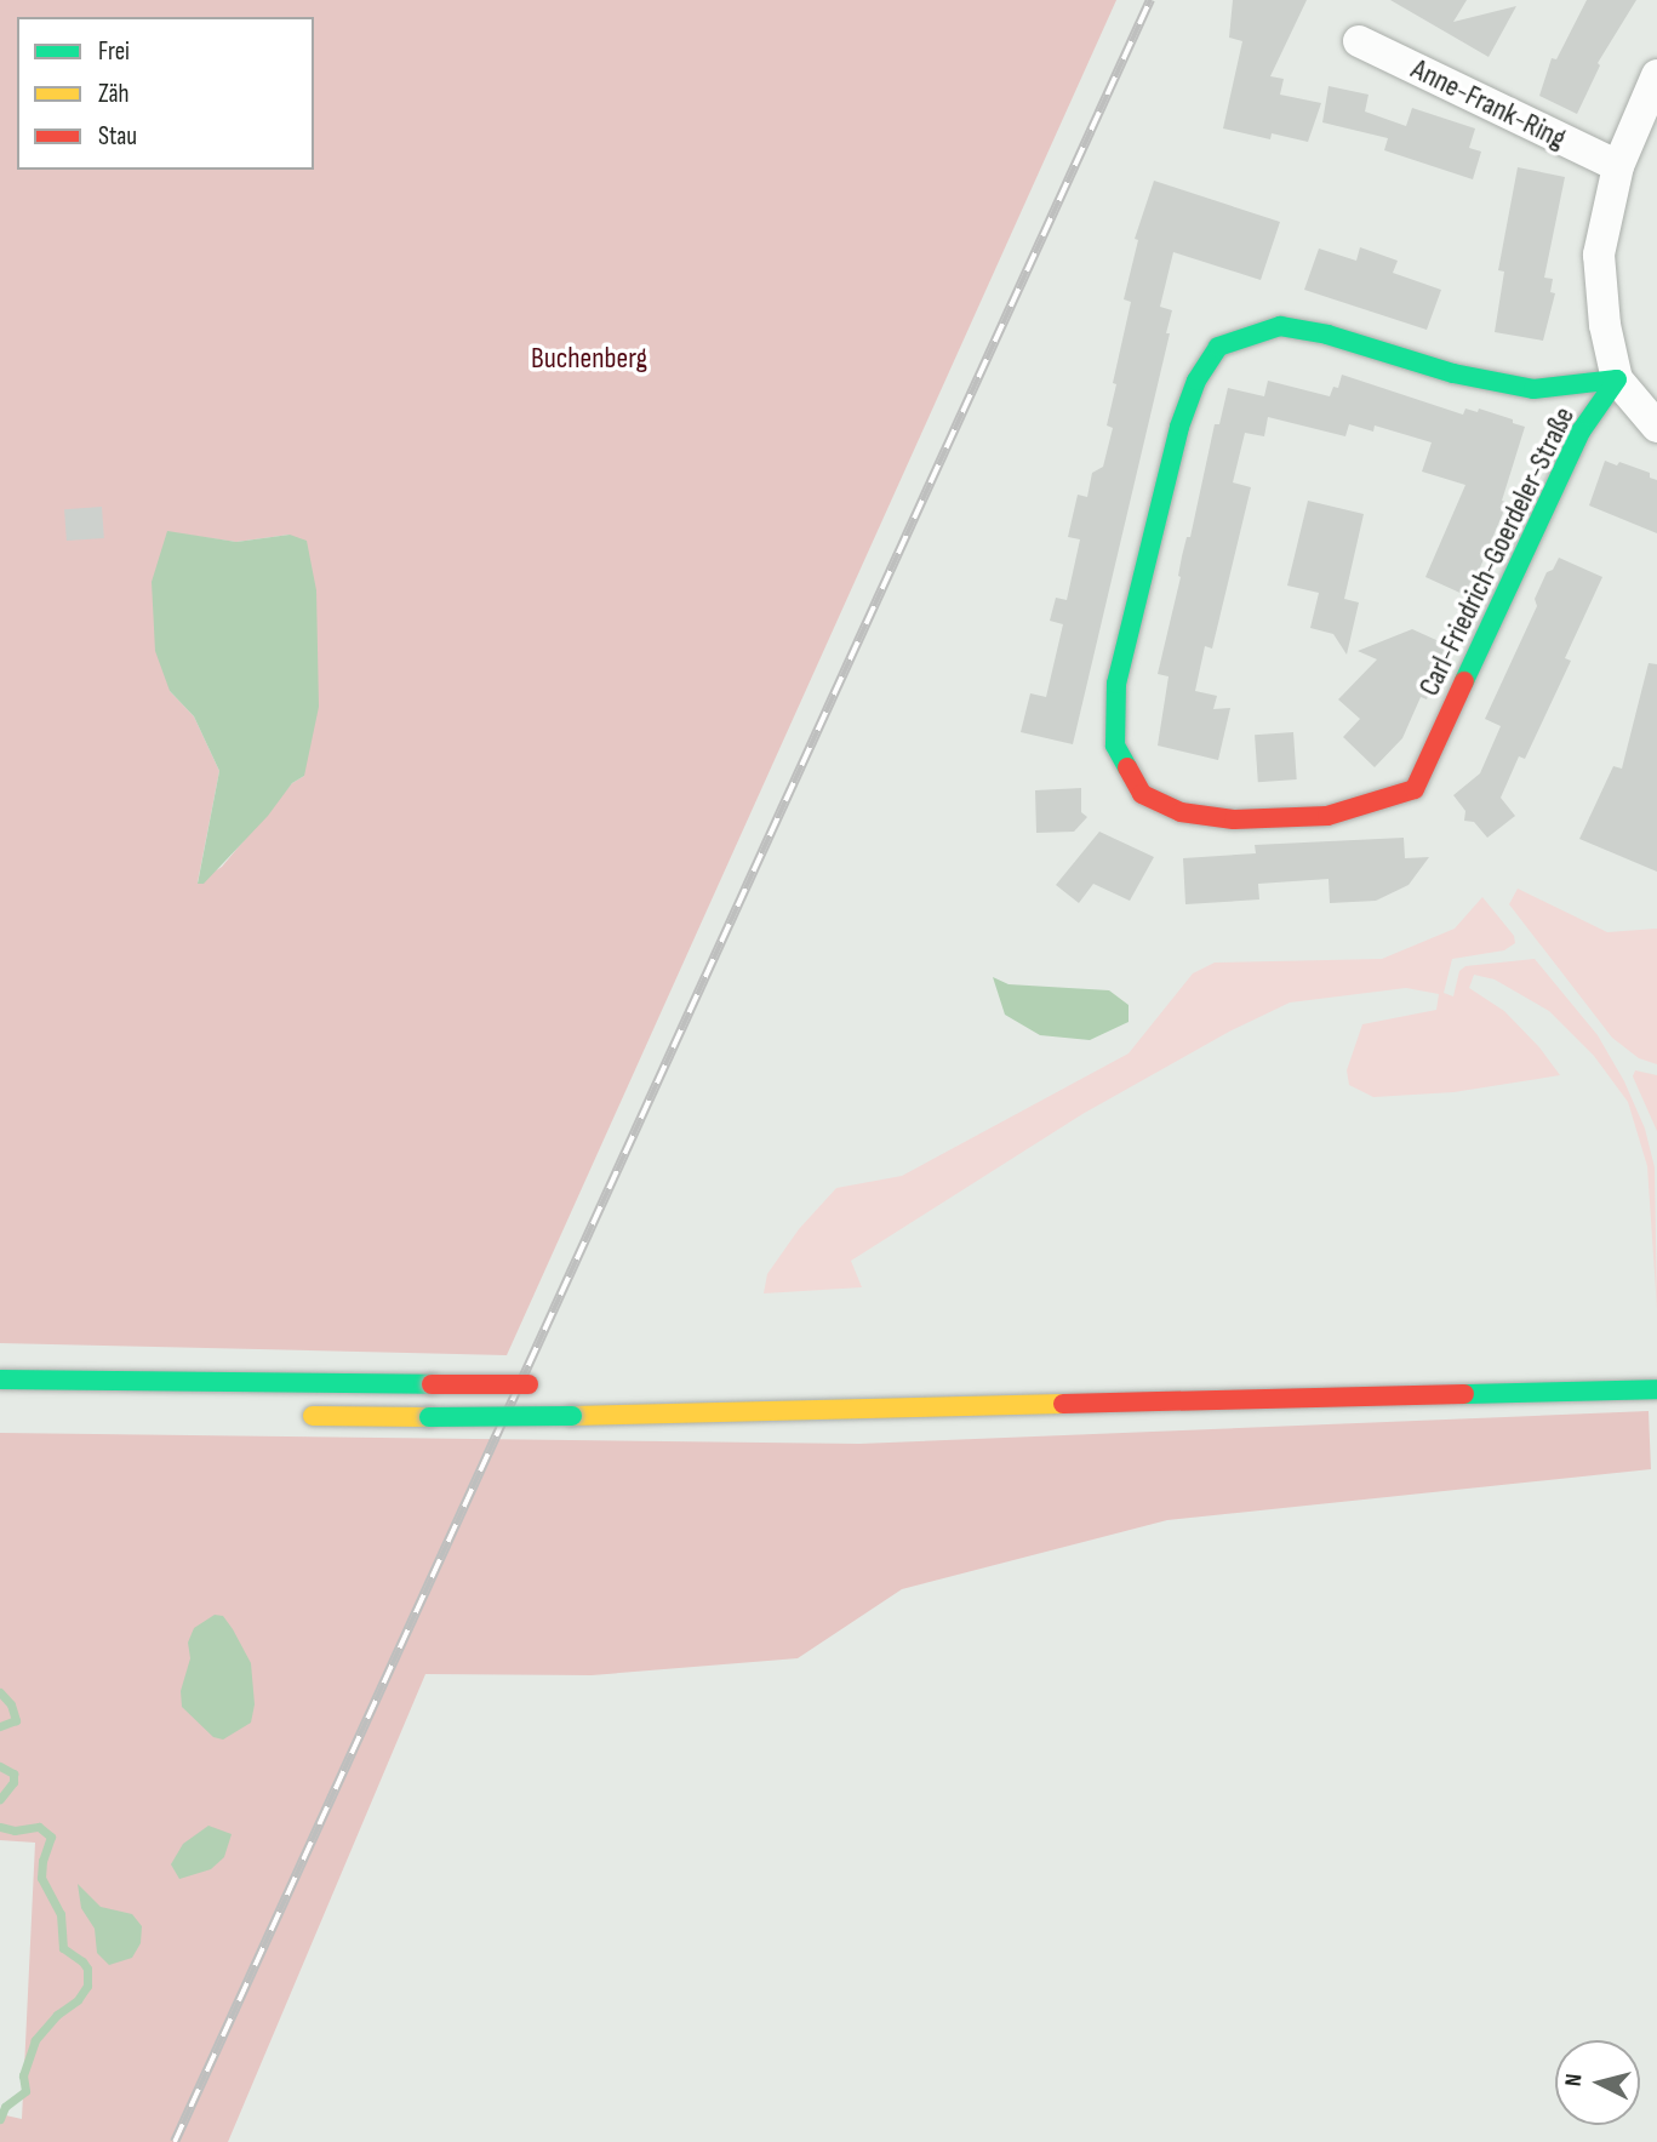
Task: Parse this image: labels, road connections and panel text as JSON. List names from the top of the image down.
{
  "streets": {
    "main road": ["Carl-Friedrich-Goerdeler-Straße"],
    "street": ["Anne-Frank-Ring"]
  },
  "parks": ["Buchenberg"],
  "legend": ["Frei", "Zäh", "Stau"],
  "north": "left"
}
